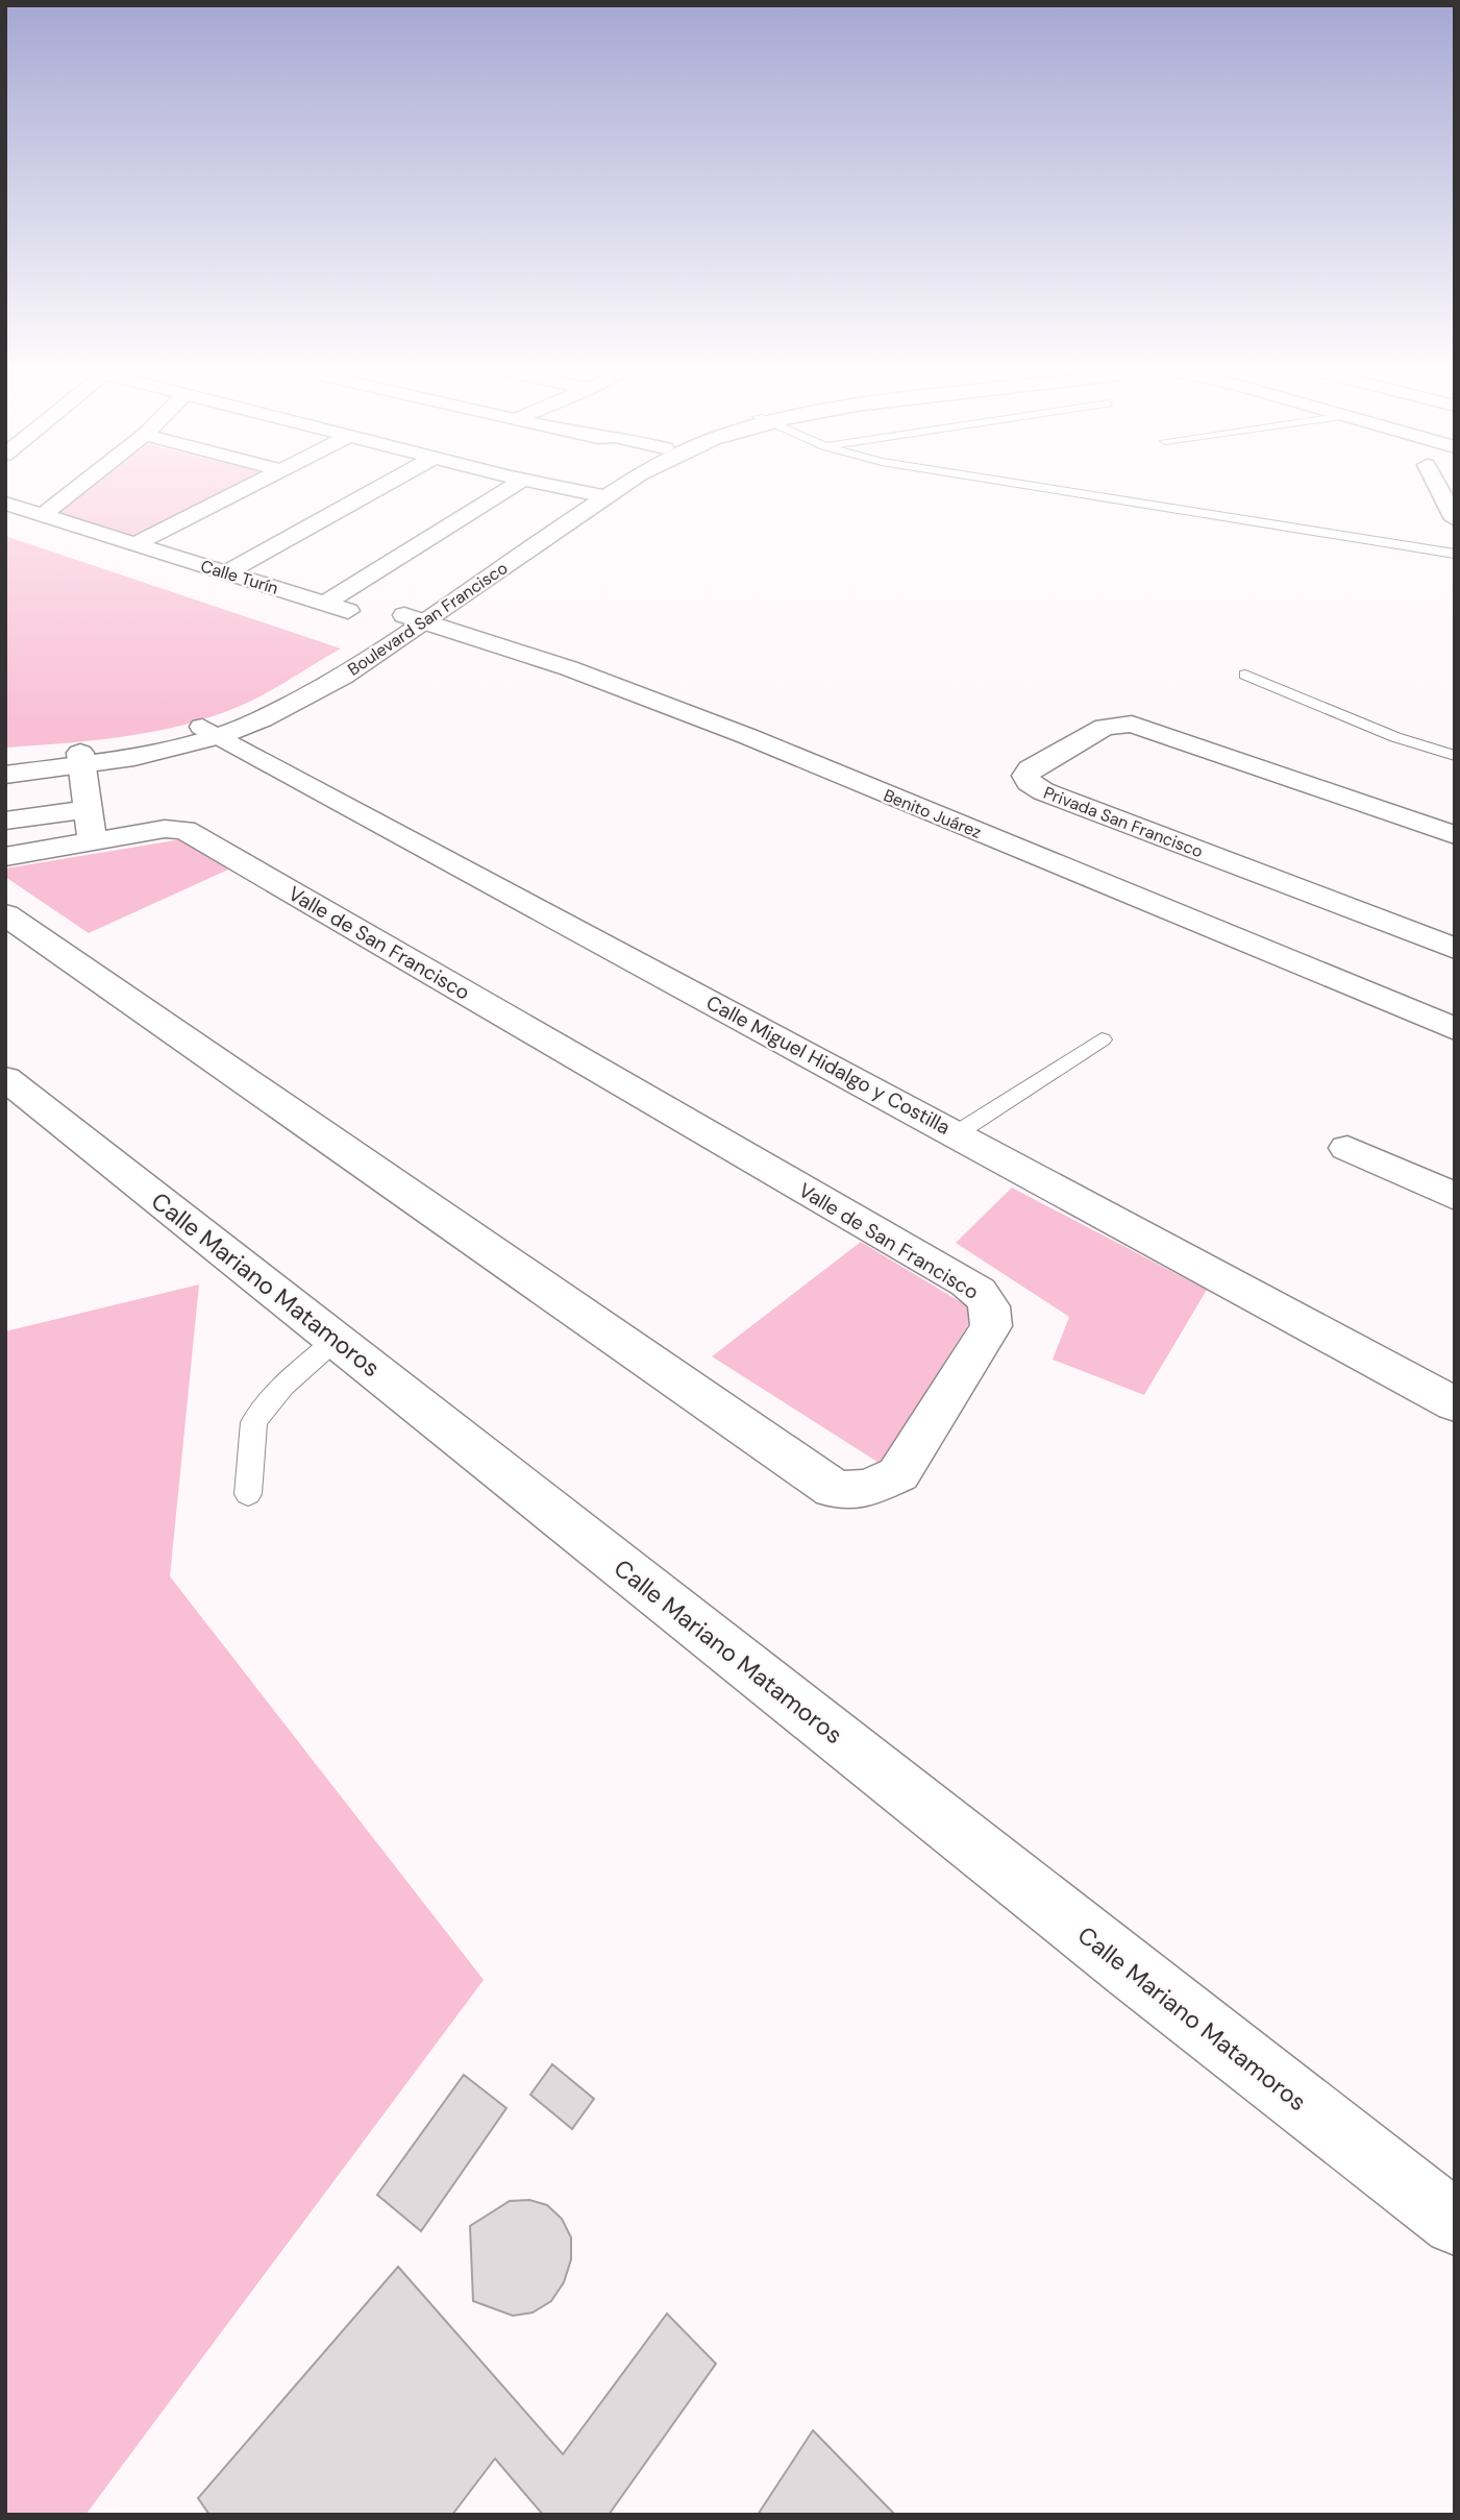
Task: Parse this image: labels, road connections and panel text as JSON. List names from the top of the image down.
{
  "streets": {
    "street": [
      "Calle Turín",
      "Boulevard San Francisco",
      "Benito Juárez",
      "Privada San Francisco",
      "Valle de San Francisco",
      "Calle Miguel Hidalgo y Costilla",
      "Calle Mariano Matamoros"
    ]
  },
  "crossings": [
    ["Boulevard San Francisco", "Benito Juárez"],
    ["Boulevard San Francisco", "Calle Miguel Hidalgo y Costilla"]
  ]
}
